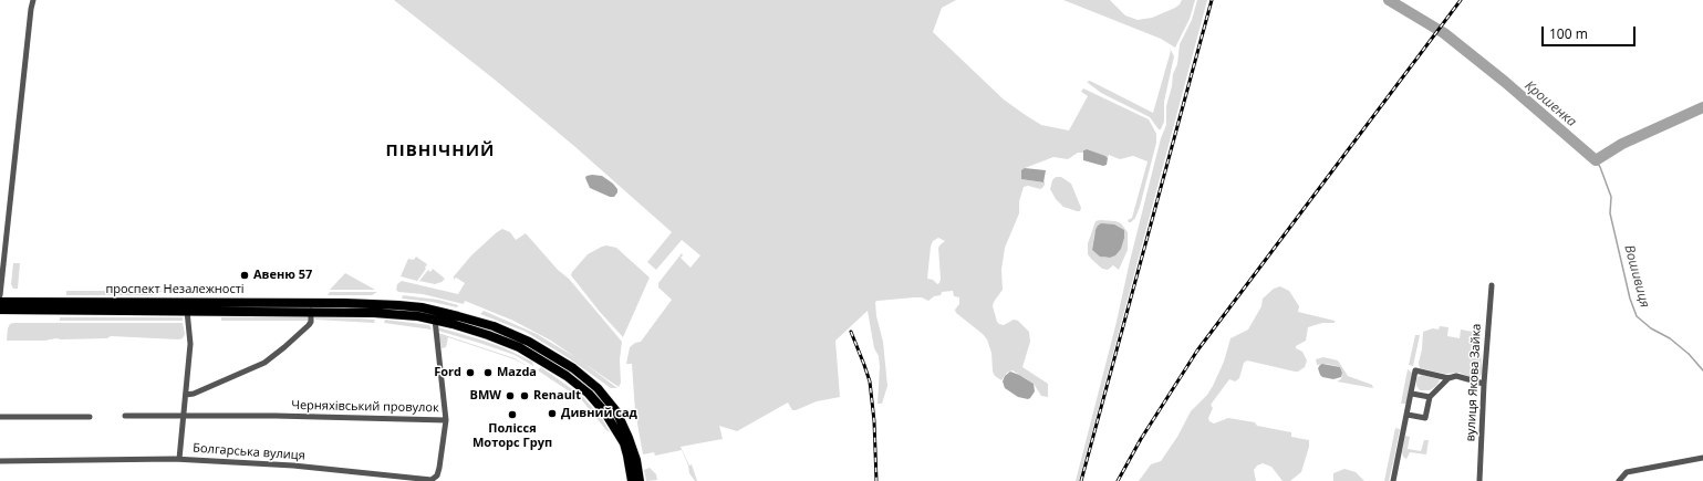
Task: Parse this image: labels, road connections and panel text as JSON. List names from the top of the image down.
{
  "streets": {
    "main road": ["проспект Незалежності"],
    "street": ["вулиця Якова Зайка", "Черняхівський провулок", "Болгарська вулиця"]
  },
  "crossings": [
    ["проспект Незалежності", "Черняхівський провулок"],
    ["Черняхівський провулок", "Болгарська вулиця"]
  ],
  "districts": ["ПІВНІЧНИЙ"],
  "water": ["Крошенка", "Вошивиця"],
  "places": [
    "Авеню 57",
    "Ford",
    "Mazda",
    "BMW",
    "Renault",
    "Дивний сад",
    "Полісся Моторс Груп"
  ],
  "scale_bar": "100 m"
}
